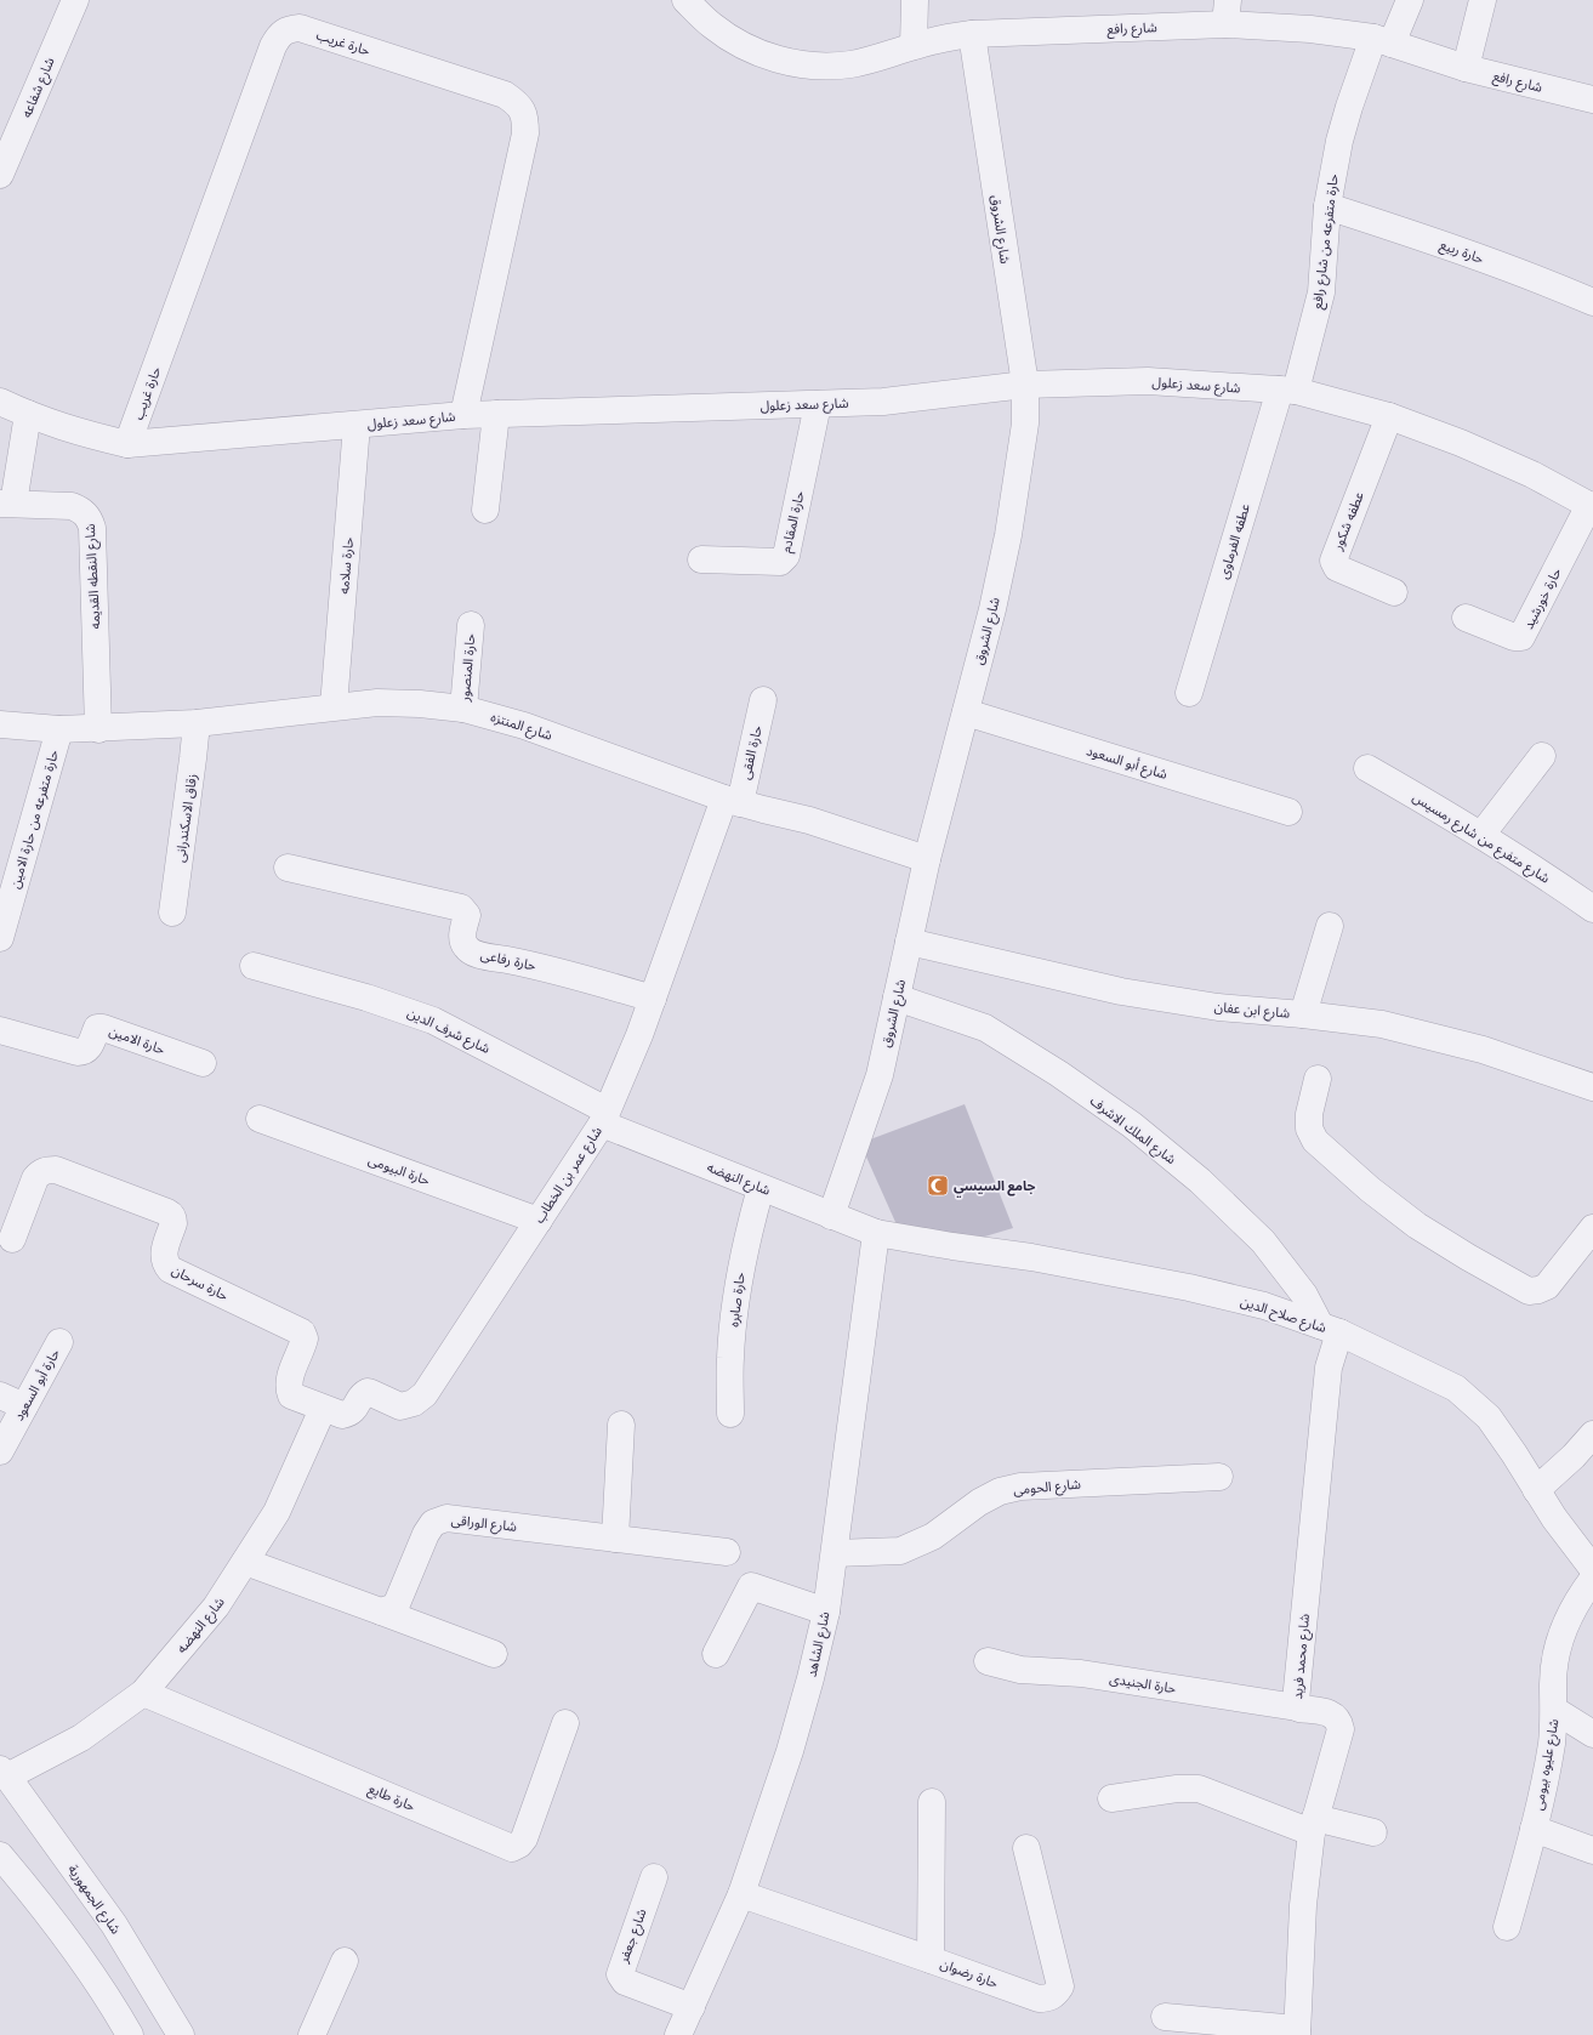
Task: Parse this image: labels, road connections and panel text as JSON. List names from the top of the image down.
{
  "streets": {
    "street": [
      "شارع رافع",
      "حارة غريب",
      "شارع شفاعه",
      "شارع الشروق",
      "حارة متفرعه من شارع رافع",
      "حارة ربيع",
      "شارع سعد زعلول",
      "عطفه شكور",
      "حارة المقادم",
      "عطفه الفرماوى",
      "حارة سلامه",
      "شارع النقطه القديمه",
      "حارة خورشيد",
      "حارة المنصور",
      "شارع المنتزه",
      "حارة الفقى",
      "شارع أبو السعود",
      "زقاق الاسكندرانى",
      "حارة متفرعه من حارة الامين",
      "شارع متفرع من شارع رمسيس",
      "حارة رفاعى",
      "شارع ابن عفان",
      "شارع شرف الدين",
      "حارة الامين",
      "شارع الملك الاشرف",
      "حارة البيومى",
      "شارع عمر بن الخطاب",
      "شارع النهضه",
      "حارة سرحان",
      "حارة صابره",
      "شارع صلاح الدين",
      "حارة أبو السعود",
      "شارع الحومى",
      "شارع الوراقى",
      "شارع الشاهد",
      "شارع محمد فريد",
      "حارة الجنيدى",
      "شارع عليوه بيومى",
      "حارة طايع",
      "شارع الجمهورية",
      "شارع جعفر",
      "حارة رضوان"
    ]
  },
  "crossings": [
    ["شارع رافع", "شارع الشروق"],
    ["شارع رافع", "حارة متفرعه من شارع رافع"],
    ["حارة غريب", "شارع سعد زعلول"],
    ["شارع الشروق", "شارع سعد زعلول"],
    ["شارع الشروق", "شارع المنتزه"],
    ["شارع الشروق", "شارع أبو السعود"],
    ["شارع الشروق", "شارع ابن عفان"],
    ["شارع الشروق", "شارع الملك الاشرف"],
    ["شارع الشروق", "شارع النهضه"],
    ["حارة متفرعه من شارع رافع", "حارة ربيع"],
    ["حارة متفرعه من شارع رافع", "شارع سعد زعلول"],
    ["حارة متفرعه من شارع رافع", "عطفه الفرماوى"],
    ["شارع سعد زعلول", "عطفه شكور"],
    ["شارع سعد زعلول", "حارة المقادم"],
    ["شارع سعد زعلول", "عطفه الفرماوى"],
    ["شارع سعد زعلول", "حارة سلامه"],
    ["شارع سعد زعلول", "حارة خورشيد"],
    ["حارة سلامه", "شارع المنتزه"],
    ["شارع النقطه القديمه", "شارع المنتزه"],
    ["حارة المنصور", "شارع المنتزه"],
    ["شارع المنتزه", "حارة الفقى"],
    ["شارع المنتزه", "زقاق الاسكندرانى"],
    ["شارع المنتزه", "حارة متفرعه من حارة الامين"],
    ["شارع المنتزه", "شارع عمر بن الخطاب"],
    ["حارة الفقى", "شارع عمر بن الخطاب"],
    ["حارة رفاعى", "شارع عمر بن الخطاب"],
    ["شارع شرف الدين", "شارع عمر بن الخطاب"],
    ["شارع شرف الدين", "شارع النهضه"],
    ["شارع الملك الاشرف", "شارع صلاح الدين"],
    ["شارع الملك الاشرف", "شارع محمد فريد"],
    ["حارة البيومى", "شارع عمر بن الخطاب"],
    ["شارع عمر بن الخطاب", "شارع النهضه"],
    ["شارع عمر بن الخطاب", "حارة سرحان"],
    ["شارع النهضه", "حارة سرحان"],
    ["شارع النهضه", "حارة صابره"],
    ["شارع النهضه", "شارع صلاح الدين"],
    ["شارع النهضه", "شارع الشاهد"],
    ["شارع النهضه", "حارة طايع"],
    ["شارع النهضه", "شارع الجمهورية"],
    ["شارع صلاح الدين", "شارع الشاهد"],
    ["شارع صلاح الدين", "شارع محمد فريد"],
    ["شارع الحومى", "شارع الشاهد"],
    ["شارع الشاهد", "شارع جعفر"],
    ["شارع الشاهد", "حارة رضوان"],
    ["شارع محمد فريد", "حارة الجنيدى"]
  ],
  "places": {
    "mosque": ["جامع السيسي"]
  }
}
